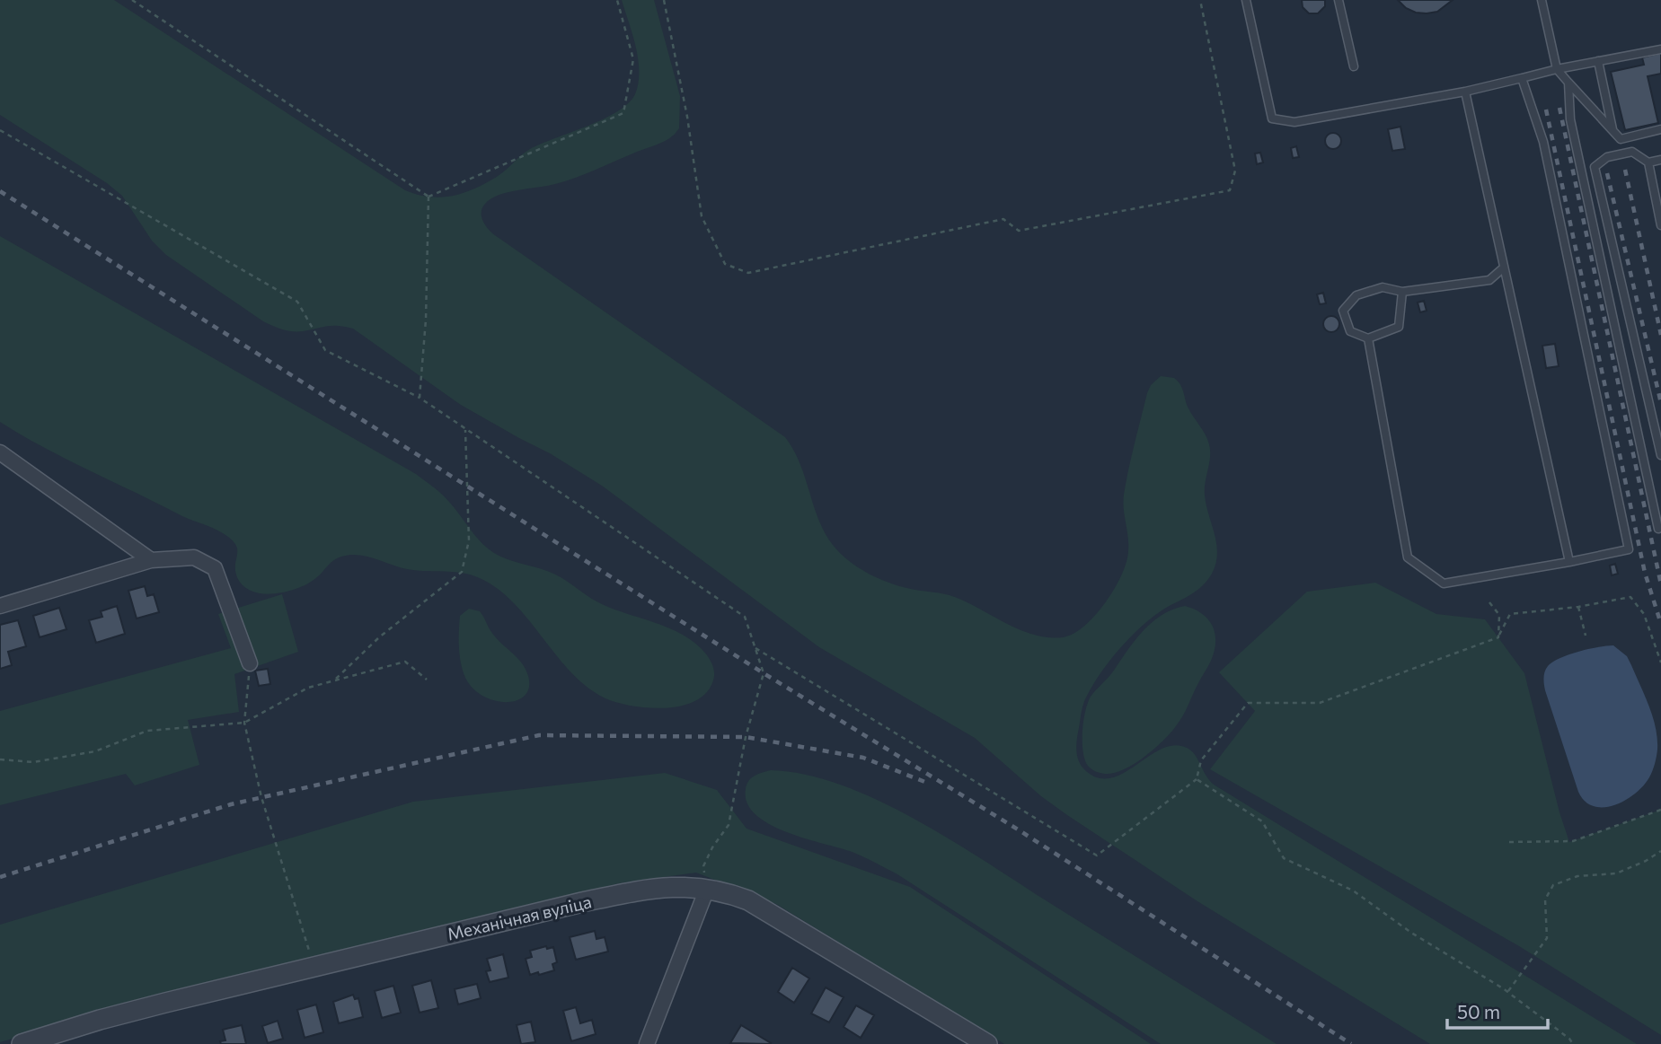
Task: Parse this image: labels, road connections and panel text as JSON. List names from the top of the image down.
{
  "streets": {
    "street": ["Механічная вуліца"]
  },
  "scale_bar": "50 m"
}
